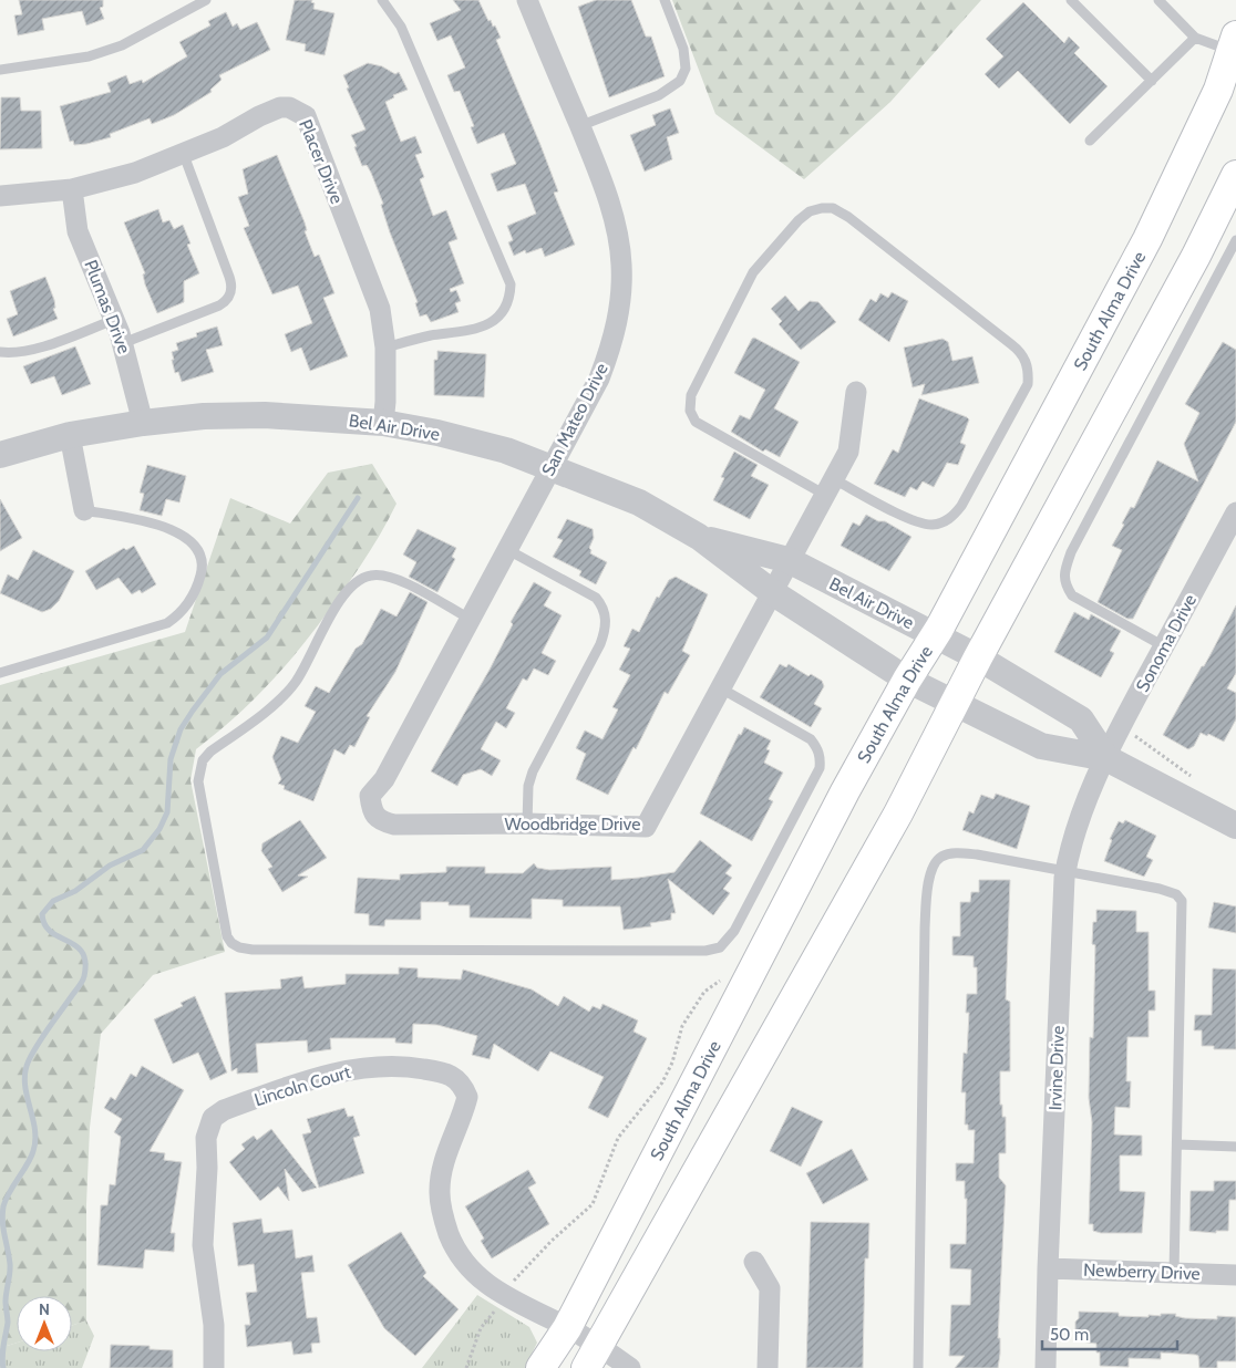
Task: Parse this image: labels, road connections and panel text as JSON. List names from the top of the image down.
{
  "streets": {
    "main road": ["South Alma Drive"],
    "street": [
      "Placer Drive",
      "Plumas Drive",
      "San Mateo Drive",
      "Bel Air Drive",
      "Sonoma Drive",
      "Woodbridge Drive",
      "Irvine Drive",
      "Lincoln Court",
      "Newberry Drive"
    ]
  },
  "crossings": [
    ["Placer Drive", "Plumas Drive"],
    ["Placer Drive", "Bel Air Drive"],
    ["Plumas Drive", "Bel Air Drive"],
    ["South Alma Drive", "Bel Air Drive"],
    ["South Alma Drive", "Lincoln Court"],
    ["San Mateo Drive", "Bel Air Drive"],
    ["San Mateo Drive", "Woodbridge Drive"],
    ["Bel Air Drive", "Sonoma Drive"],
    ["Bel Air Drive", "Woodbridge Drive"],
    ["Bel Air Drive", "Irvine Drive"],
    ["Sonoma Drive", "Irvine Drive"],
    ["Irvine Drive", "Newberry Drive"]
  ],
  "scale_bar": "50 m",
  "north": "top"
}
